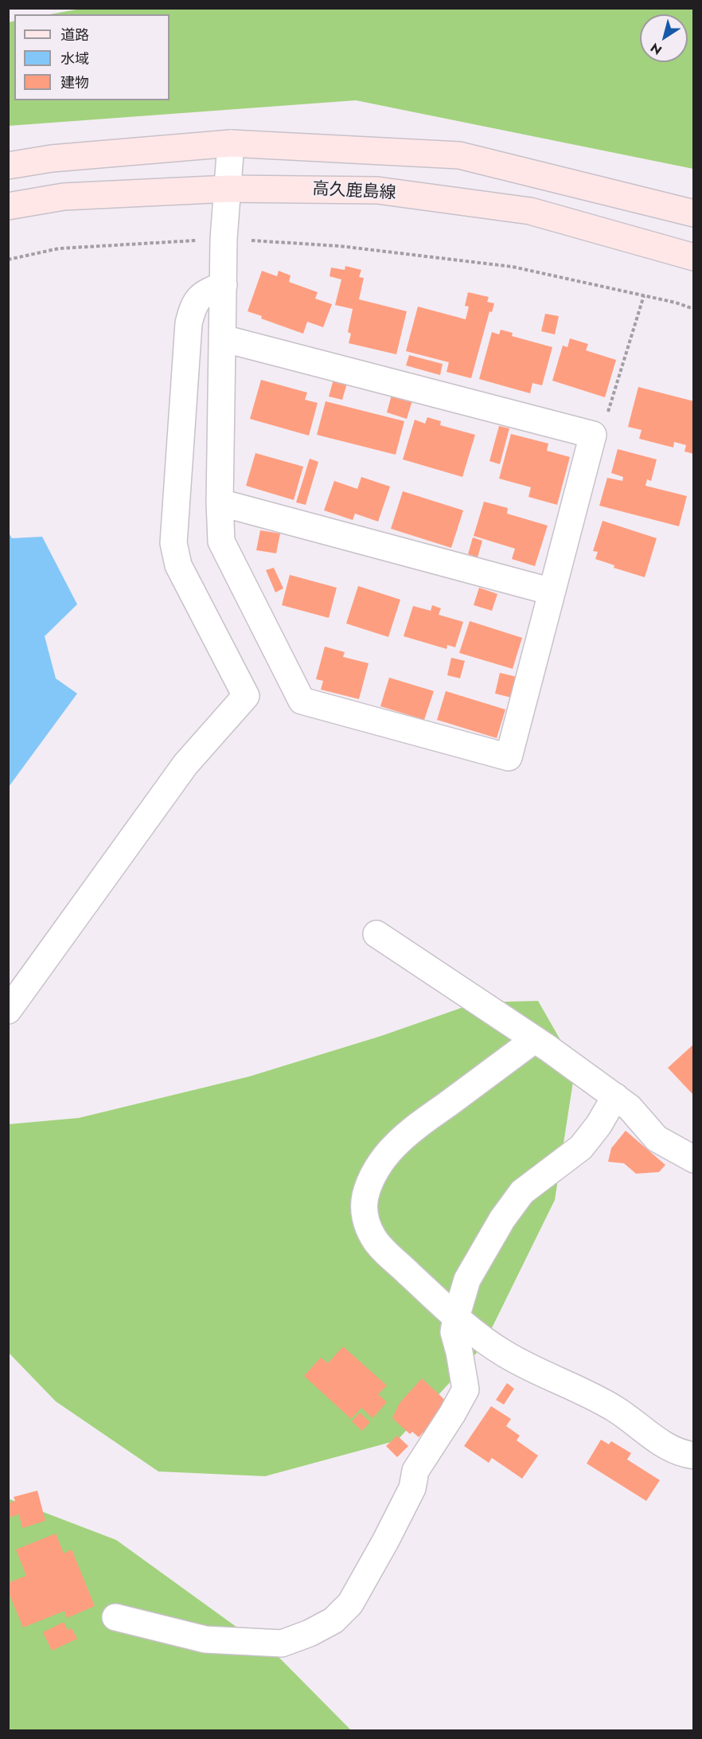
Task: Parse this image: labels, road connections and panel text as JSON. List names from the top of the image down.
{
  "streets": {
    "main road": ["高久鹿島線"]
  },
  "legend": ["道路", "水域", "建物"],
  "north": "bottom left"
}
